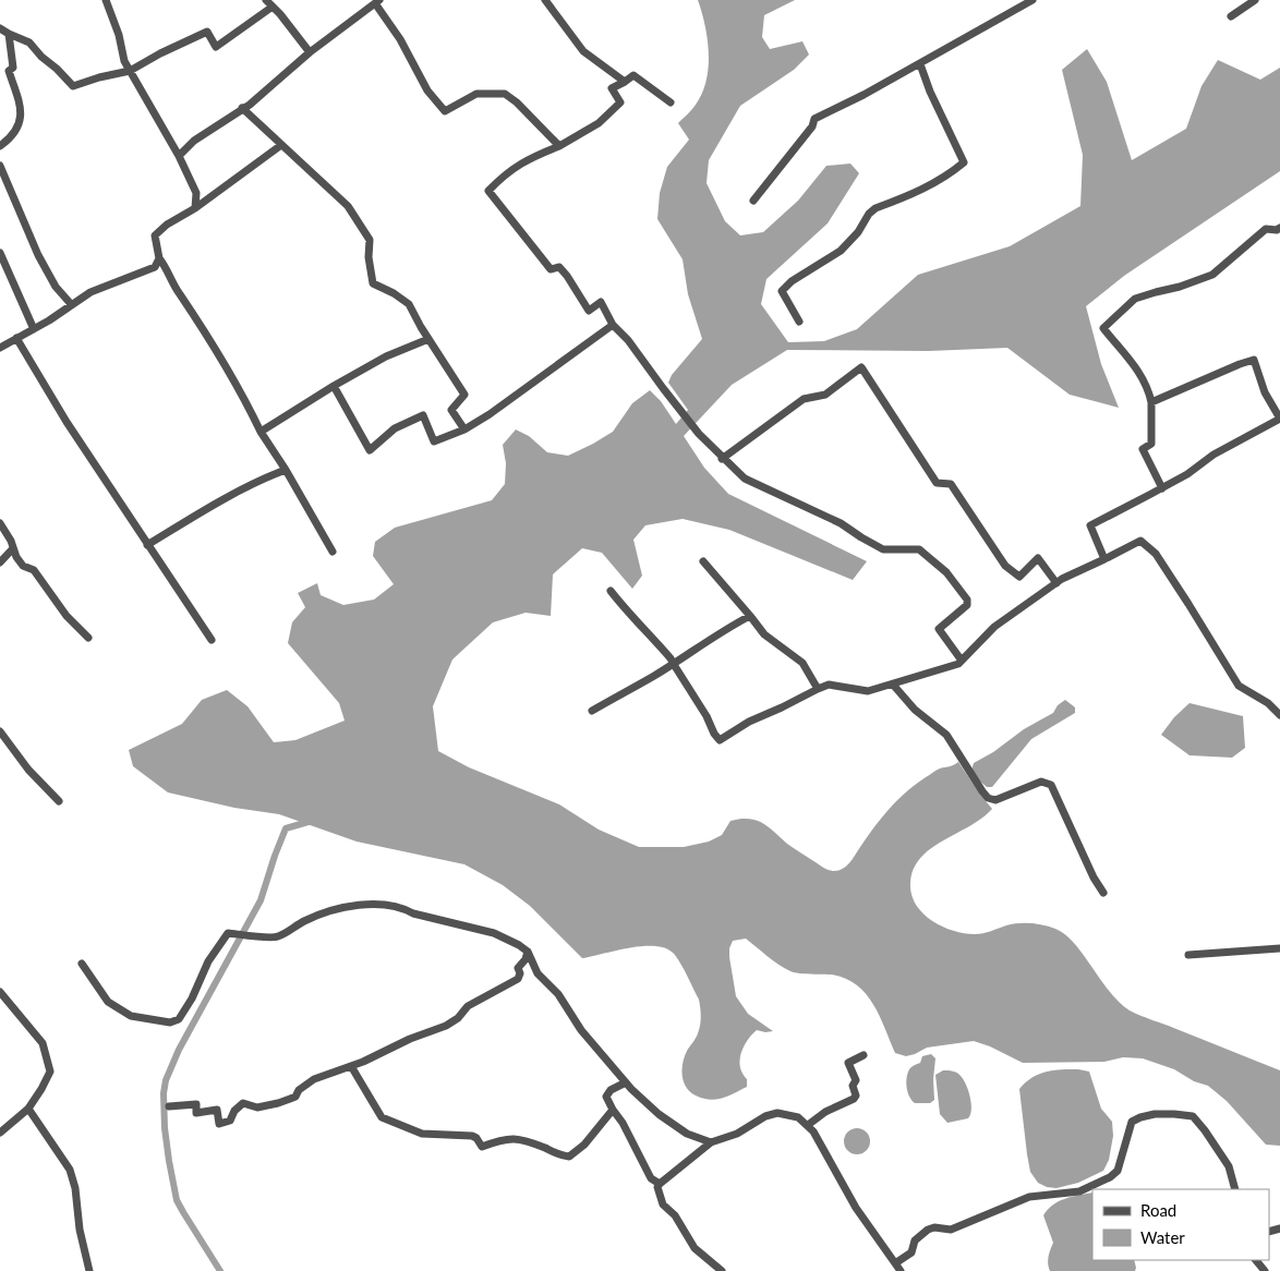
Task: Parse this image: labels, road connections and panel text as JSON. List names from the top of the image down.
{
  "legend": ["Road", "Water"]
}
